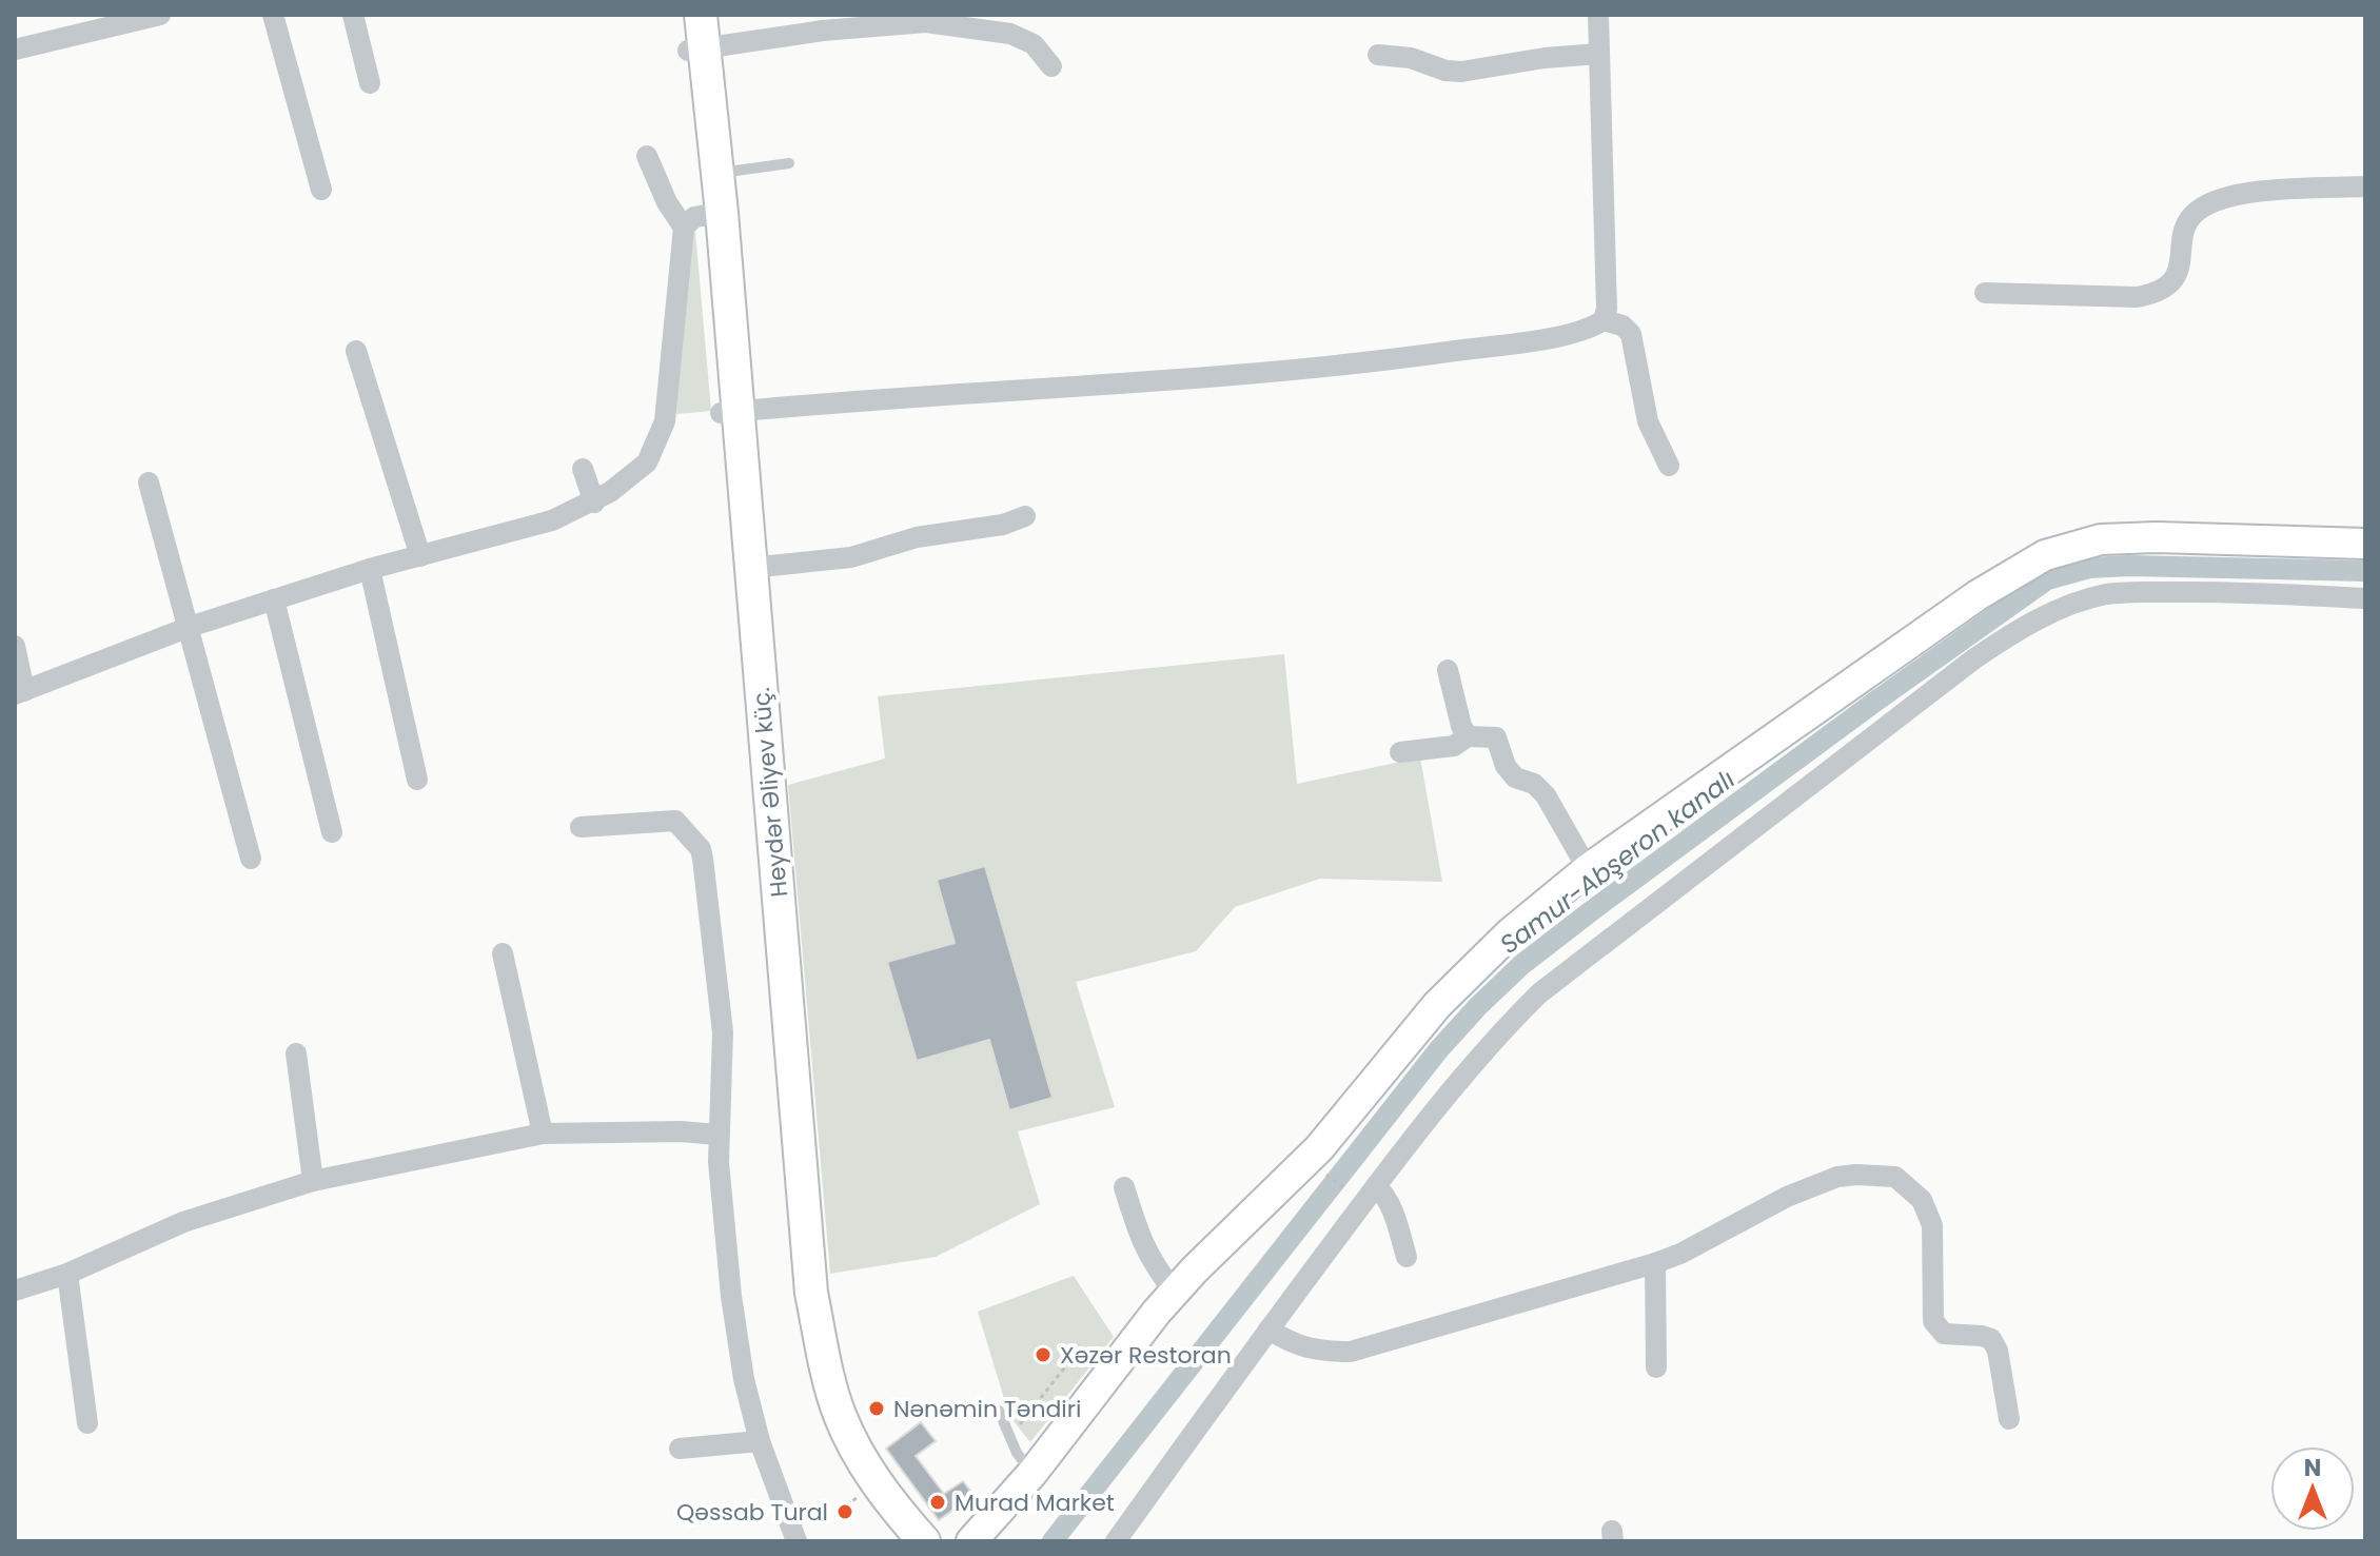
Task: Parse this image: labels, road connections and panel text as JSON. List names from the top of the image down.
{
  "streets": {
    "main road": ["Heydər Əliyev küç."]
  },
  "water": ["Samur-Abşeron kanalı"],
  "places": [
    "Xəzər Restoran",
    "Nənəmin Təndiri",
    "Murad Market",
    "Qəssab Tural"
  ],
  "north": "top"
}
